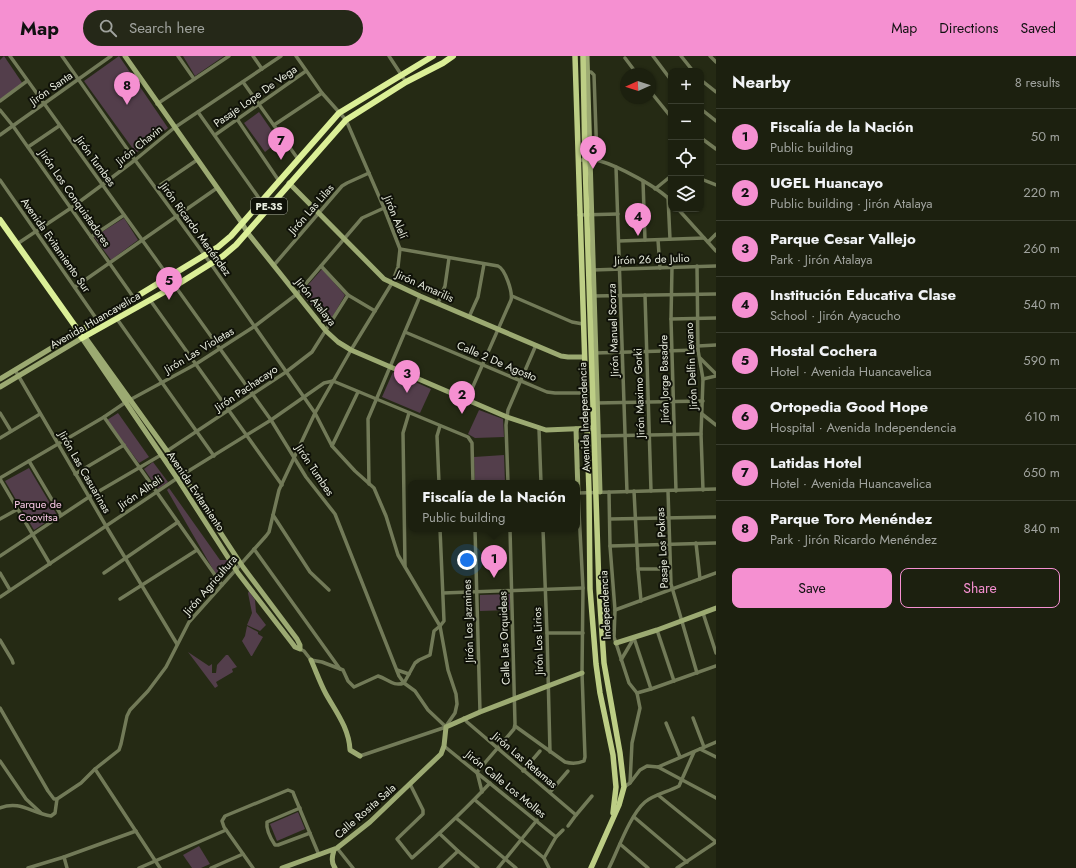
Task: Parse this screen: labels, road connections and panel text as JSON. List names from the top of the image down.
{
  "streets": {
    "highway": ["PE-3S", "Avenida Huancavelica"],
    "main road": ["Avenida Independencia"],
    "street": [
      "Jirón Santa",
      "Pasaje Lope De Vega",
      "Jirón Chavin",
      "Jirón Tumbes",
      "Jirón Los Conquistadores",
      "Jirón Las Lilas",
      "Jirón Alelí",
      "Jirón Ricardo Menéndez",
      "Avenida Evitamiento Sur",
      "Jirón 26 de Julio",
      "Jirón Amarilis",
      "Jirón Atalaya",
      "Jirón Manuel Scorza",
      "Jirón Las Violetas",
      "Calle 2 De Agosto",
      "Jirón Delfin Levano",
      "Jirón Jorge Basadre",
      "Jirón Pachacayo",
      "Jirón Maximo Gorki",
      "Jirón Las Casuarinas",
      "Avenida Evitamiento",
      "Jirón Alheli",
      "Pasaje Los Pokras",
      "Jirón Agricultura",
      "Independencia",
      "Jirón Los Jazmines",
      "Calle Las Orquideas",
      "Jirón Los Lirios",
      "Jirón Las Retamas",
      "Jirón Calle Los Molles",
      "Calle Rosita Sala"
    ]
  },
  "crossings": [
    ["Jirón Santa", "Jirón Tumbes"],
    ["Jirón Santa", "Jirón Los Conquistadores"],
    ["Jirón Santa", "Jirón Ricardo Menéndez"],
    ["Jirón Chavin", "Jirón Tumbes"],
    ["Jirón Chavin", "Jirón Los Conquistadores"],
    ["Jirón Chavin", "Jirón Ricardo Menéndez"],
    ["Jirón Chavin", "Avenida Evitamiento Sur"],
    ["Jirón Chavin", "Jirón Atalaya"],
    ["Jirón Tumbes", "Avenida Huancavelica"],
    ["Jirón Tumbes", "Jirón Las Violetas"],
    ["Jirón Tumbes", "Jirón Pachacayo"],
    ["Jirón Tumbes", "Jirón Alheli"],
    ["Jirón Tumbes", "Jirón Agricultura"],
    ["Jirón Los Conquistadores", "Avenida Huancavelica"],
    ["Jirón Las Lilas", "Jirón Alelí"],
    ["Jirón Las Lilas", "Jirón Amarilis"],
    ["Jirón Las Lilas", "Jirón Atalaya"],
    ["Jirón Alelí", "Jirón Amarilis"],
    ["Jirón Alelí", "Jirón Atalaya"],
    ["Jirón Alelí", "Avenida Huancavelica"],
    ["Jirón Alelí", "Jirón Las Violetas"],
    ["Jirón Alelí", "Jirón Alheli"],
    ["Jirón Alelí", "Jirón Agricultura"],
    ["Jirón Ricardo Menéndez", "Avenida Huancavelica"],
    ["Jirón Ricardo Menéndez", "Jirón Las Violetas"],
    ["Jirón Ricardo Menéndez", "Jirón Pachacayo"],
    ["Jirón Ricardo Menéndez", "Jirón Alheli"],
    ["Jirón Ricardo Menéndez", "Jirón Agricultura"],
    ["Avenida Evitamiento Sur", "Avenida Huancavelica"],
    ["Jirón 26 de Julio", "Jirón Manuel Scorza"],
    ["Jirón 26 de Julio", "Jirón Delfin Levano"],
    ["Jirón 26 de Julio", "Jirón Jorge Basadre"],
    ["Jirón 26 de Julio", "Avenida Independencia"],
    ["Jirón Amarilis", "Avenida Huancavelica"],
    ["Jirón Amarilis", "Jirón Las Violetas"],
    ["Jirón Amarilis", "Avenida Independencia"],
    ["Jirón Atalaya", "Avenida Huancavelica"],
    ["Jirón Atalaya", "Jirón Las Violetas"],
    ["Jirón Atalaya", "Jirón Pachacayo"],
    ["Jirón Atalaya", "Avenida Independencia"],
    ["Avenida Huancavelica", "Jirón Las Casuarinas"],
    ["Avenida Huancavelica", "Avenida Evitamiento"],
    ["Jirón Las Violetas", "Jirón Las Casuarinas"],
    ["Jirón Las Violetas", "Avenida Evitamiento"],
    ["Calle 2 De Agosto", "Avenida Independencia"],
    ["Jirón Pachacayo", "Avenida Evitamiento"],
    ["Jirón Las Casuarinas", "Jirón Alheli"],
    ["Jirón Las Casuarinas", "Jirón Agricultura"],
    ["Avenida Evitamiento", "Jirón Alheli"],
    ["Avenida Evitamiento", "Jirón Agricultura"],
    ["Jirón Alheli", "Jirón Agricultura"],
    ["Independencia", "Jirón Los Lirios"],
    ["Jirón Calle Los Molles", "Calle Rosita Sala"]
  ],
  "parks": ["Parque de Coovitsa"],
  "north": "left",
  "page": {
    "header": "Map",
    "search": "Search here",
    "nav": ["Map", "Directions", "Saved"],
    "heading": ["Nearby", "8 results"],
    "map_buttons": ["+", "−"],
    "pins": [
      "8",
      "7",
      "6",
      "4",
      "5",
      "3",
      "2",
      "1"
    ],
    "list": [
      {
        "mark": "1",
        "name": "Fiscalía de la Nación",
        "note": "Public building",
        "value": "50 m"
      },
      {
        "mark": "2",
        "name": "UGEL Huancayo",
        "note": "Public building · Jirón Atalaya",
        "value": "220 m"
      },
      {
        "mark": "3",
        "name": "Parque Cesar Vallejo",
        "note": "Park · Jirón Atalaya",
        "value": "260 m"
      },
      {
        "mark": "4",
        "name": "Institución Educativa Clase",
        "note": "School · Jirón Ayacucho",
        "value": "540 m"
      },
      {
        "mark": "5",
        "name": "Hostal Cochera",
        "note": "Hotel · Avenida Huancavelica",
        "value": "590 m"
      },
      {
        "mark": "6",
        "name": "Ortopedia Good Hope",
        "note": "Hospital · Avenida Independencia",
        "value": "610 m"
      },
      {
        "mark": "7",
        "name": "Latidas Hotel",
        "note": "Hotel · Avenida Huancavelica",
        "value": "650 m"
      },
      {
        "mark": "8",
        "name": "Parque Toro Menéndez",
        "note": "Park · Jirón Ricardo Menéndez",
        "value": "840 m"
      }
    ],
    "popup": ["Fiscalía de la Nación", "Public building"],
    "buttons": ["Save", "Share"]
  }
}
